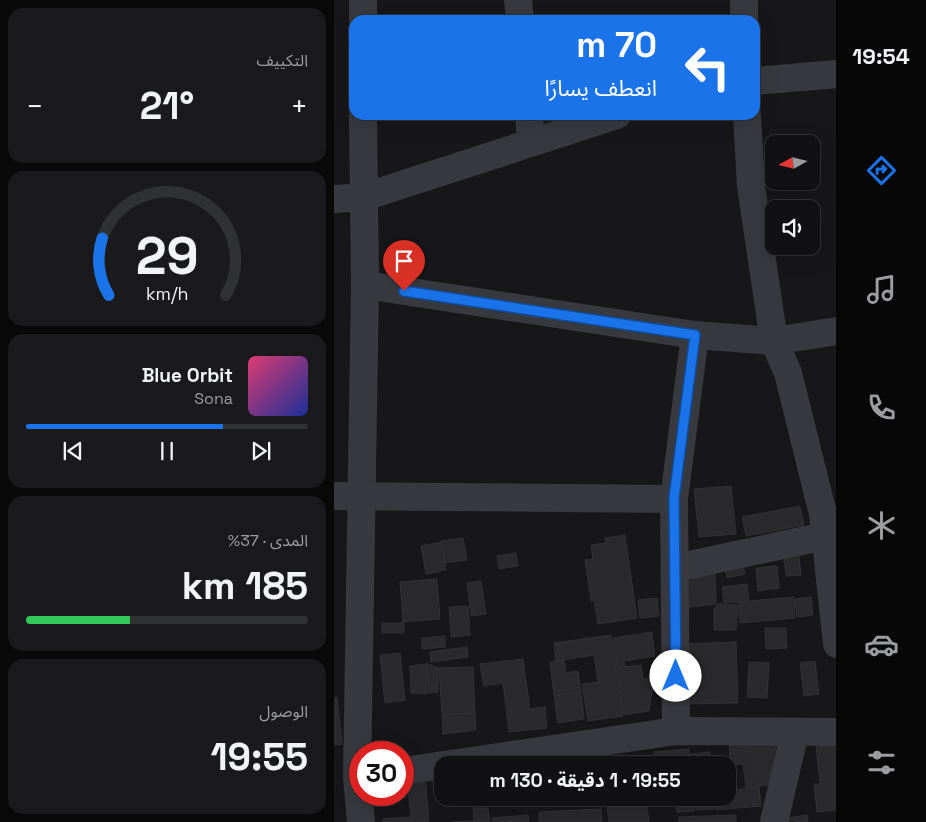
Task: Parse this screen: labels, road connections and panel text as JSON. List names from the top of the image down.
{
  "north": "left",
  "page": {
    "tabs": "19:54",
    "tile": [
      "التكييف",
      ["المدى · 37%", "185 km"],
      ["الوصول", "19:55"]
    ],
    "turn": ["70 m", "انعطف يسارًا"],
    "heat": ["−", "21°", "+"],
    "song": ["Blue Orbit", "Sona"],
    "limit": "30",
    "trip": "19:55 · 1 دقيقة · 130 m",
    "gauge": ["29", "km/h"]
  }
}
